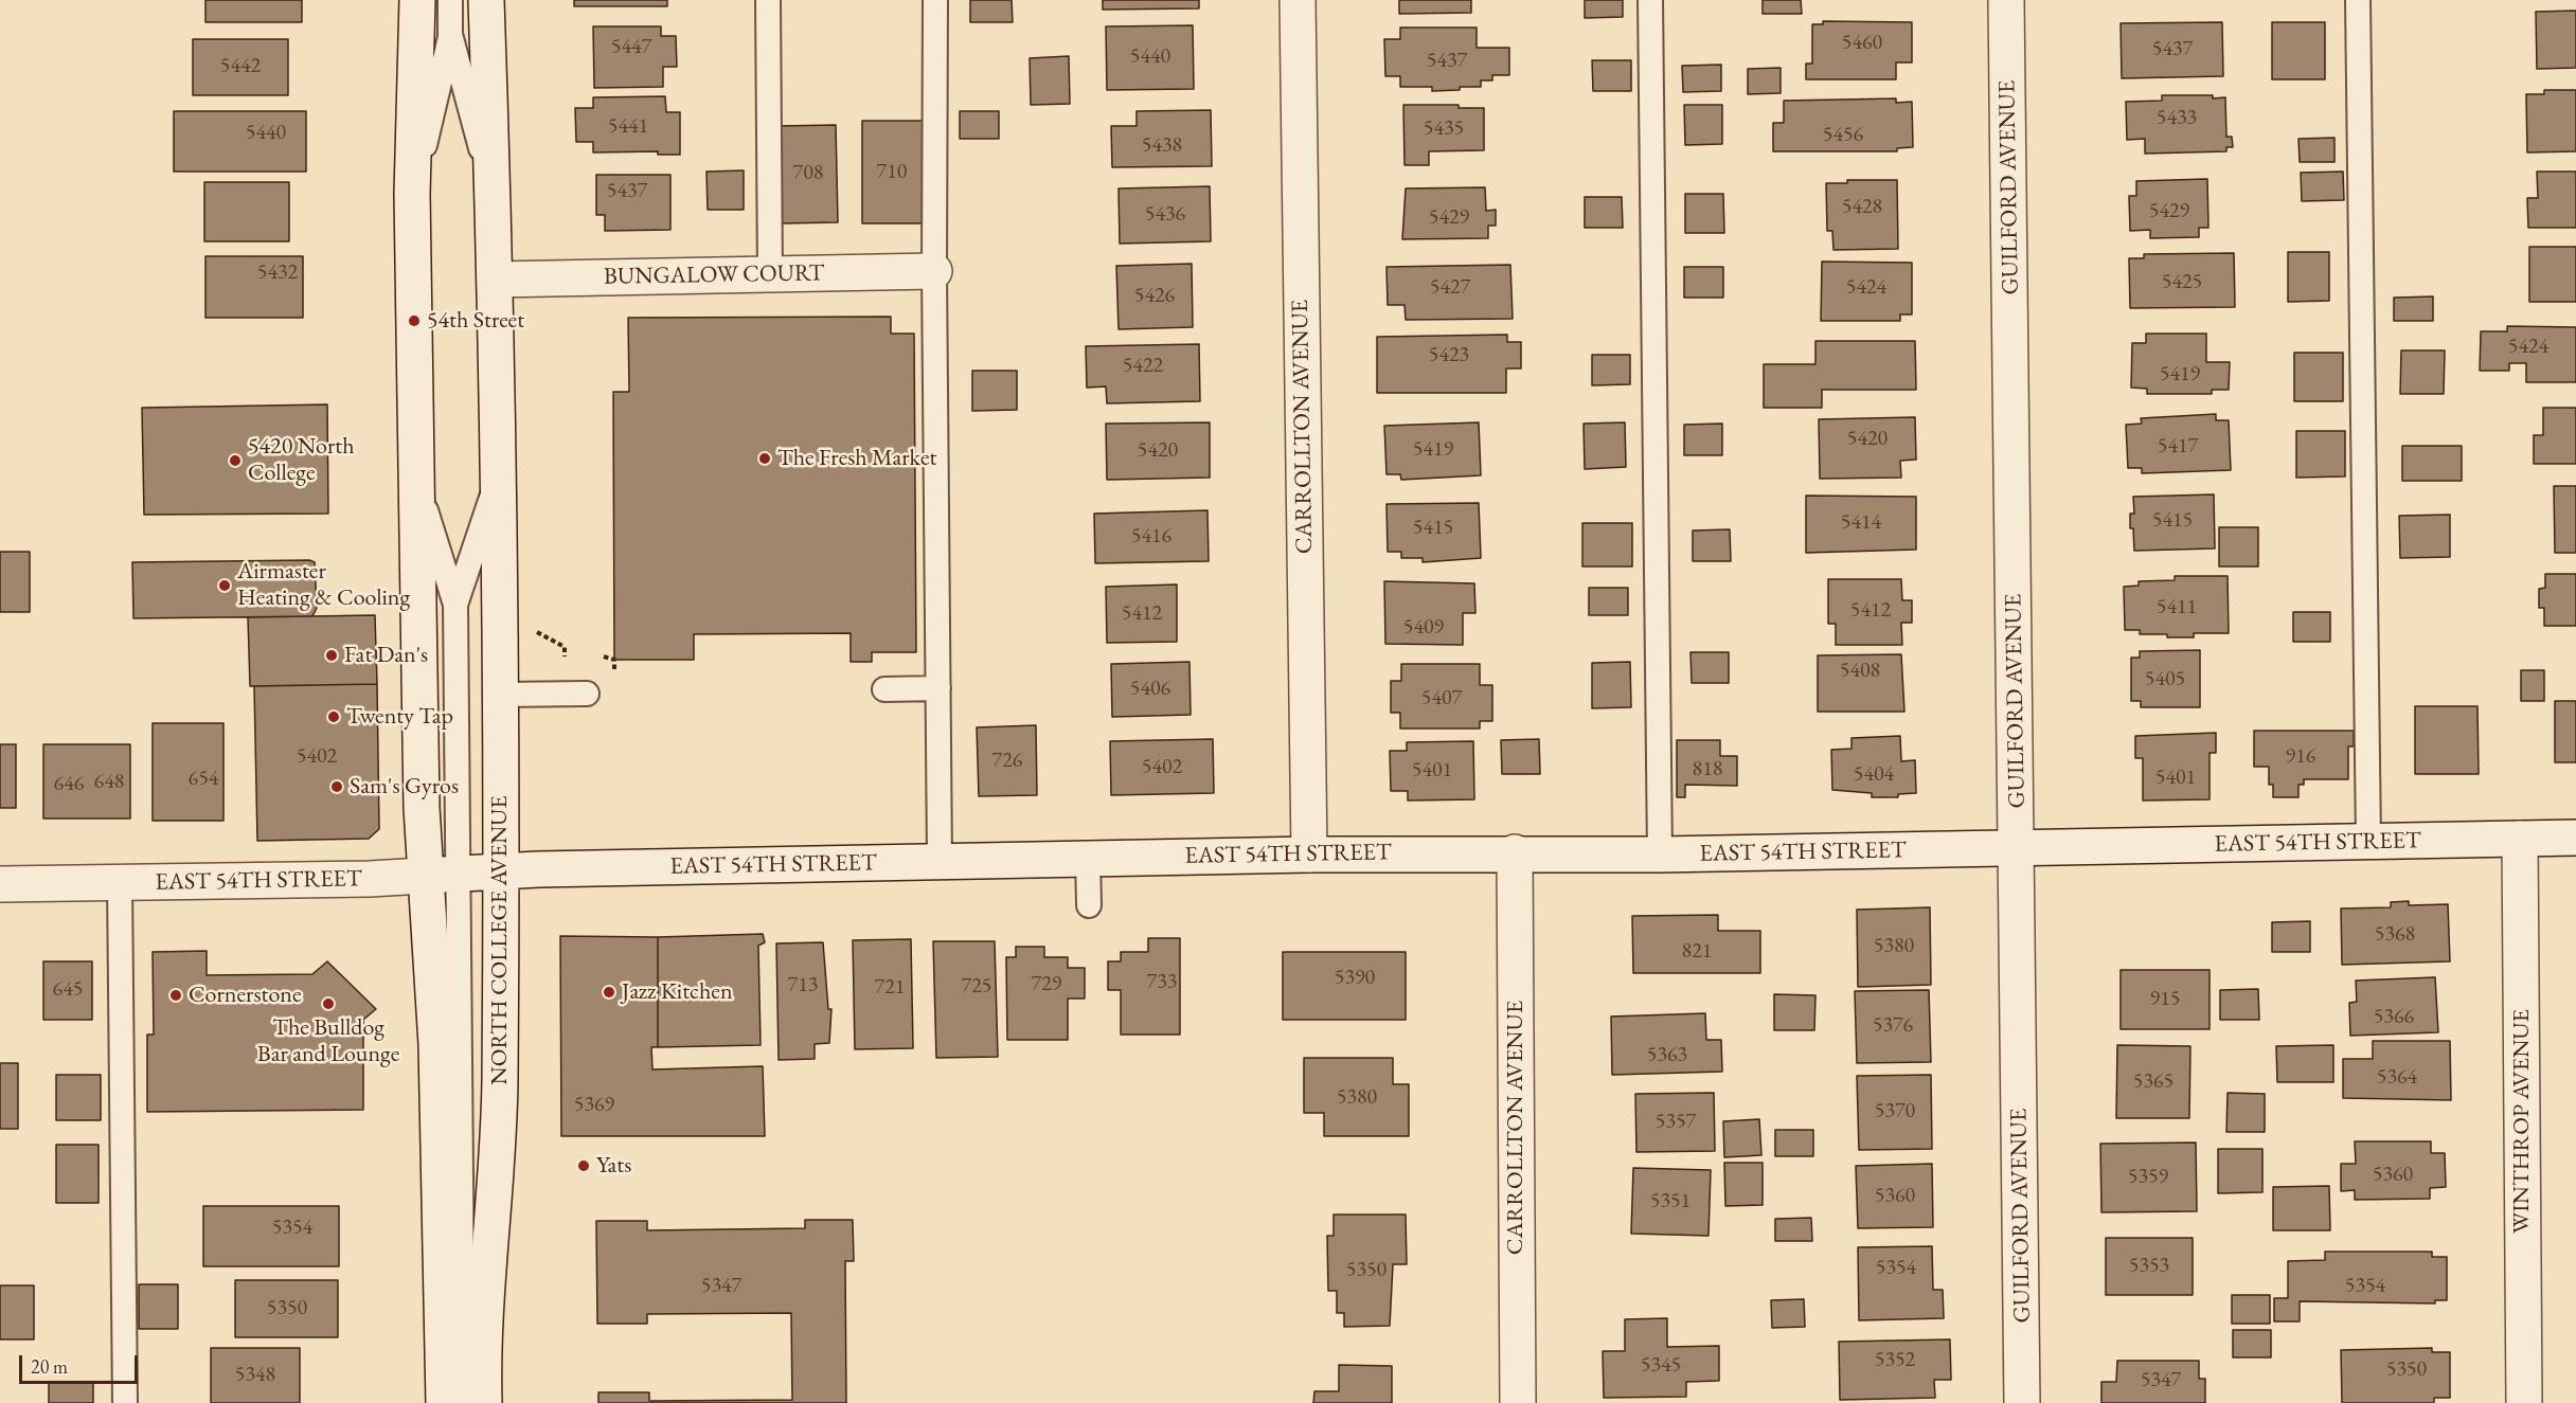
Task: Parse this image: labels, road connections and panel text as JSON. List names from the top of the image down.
{
  "streets": {
    "street": [
      "GUILFORD AVENUE",
      "BUNGALOW COURT",
      "CARROLLTON AVENUE",
      "EAST 54TH STREET",
      "NORTH COLLEGE AVENUE",
      "WINTHROP AVENUE"
    ]
  },
  "crossings": [
    ["GUILFORD AVENUE", "EAST 54TH STREET"],
    ["BUNGALOW COURT", "NORTH COLLEGE AVENUE"],
    ["CARROLLTON AVENUE", "EAST 54TH STREET"],
    ["EAST 54TH STREET", "NORTH COLLEGE AVENUE"],
    ["EAST 54TH STREET", "WINTHROP AVENUE"]
  ],
  "places": [
    "54th Street",
    "The Fresh Market",
    "5420 North College",
    "Airmaster Heating & Cooling",
    "Fat Dan's",
    "Twenty Tap",
    "Sam's Gyros",
    "Jazz Kitchen",
    "Cornerstone",
    "The Bulldog Bar and Lounge",
    "Yats"
  ],
  "house_numbers": [
    "5460",
    "5447",
    "5437",
    "5440",
    "5437",
    "5442",
    "5433",
    "5441",
    "5435",
    "5440",
    "5456",
    "5438",
    "710",
    "708",
    "5437",
    "5428",
    "5429",
    "5436",
    "5429",
    "5432",
    "5425",
    "5427",
    "5424",
    "5426",
    "5424",
    "5423",
    "5422",
    "5419",
    "5420",
    "5417",
    "5419",
    "5420",
    "5415",
    "5414",
    "5415",
    "5416",
    "5411",
    "5412",
    "5412",
    "5409",
    "5408",
    "5405",
    "5406",
    "5407",
    "5402",
    "916",
    "726",
    "5402",
    "818",
    "5401",
    "5404",
    "5401",
    "654",
    "648",
    "646",
    "5368",
    "5380",
    "821",
    "5390",
    "733",
    "729",
    "713",
    "725",
    "721",
    "645",
    "915",
    "5366",
    "5376",
    "5363",
    "5364",
    "5365",
    "5380",
    "5369",
    "5370",
    "5357",
    "5360",
    "5359",
    "5360",
    "5351",
    "5354",
    "5353",
    "5354",
    "5350",
    "5347",
    "5354",
    "5350",
    "5352",
    "5345",
    "5350",
    "5348",
    "5347"
  ],
  "scale_bar": "20 m"
}
